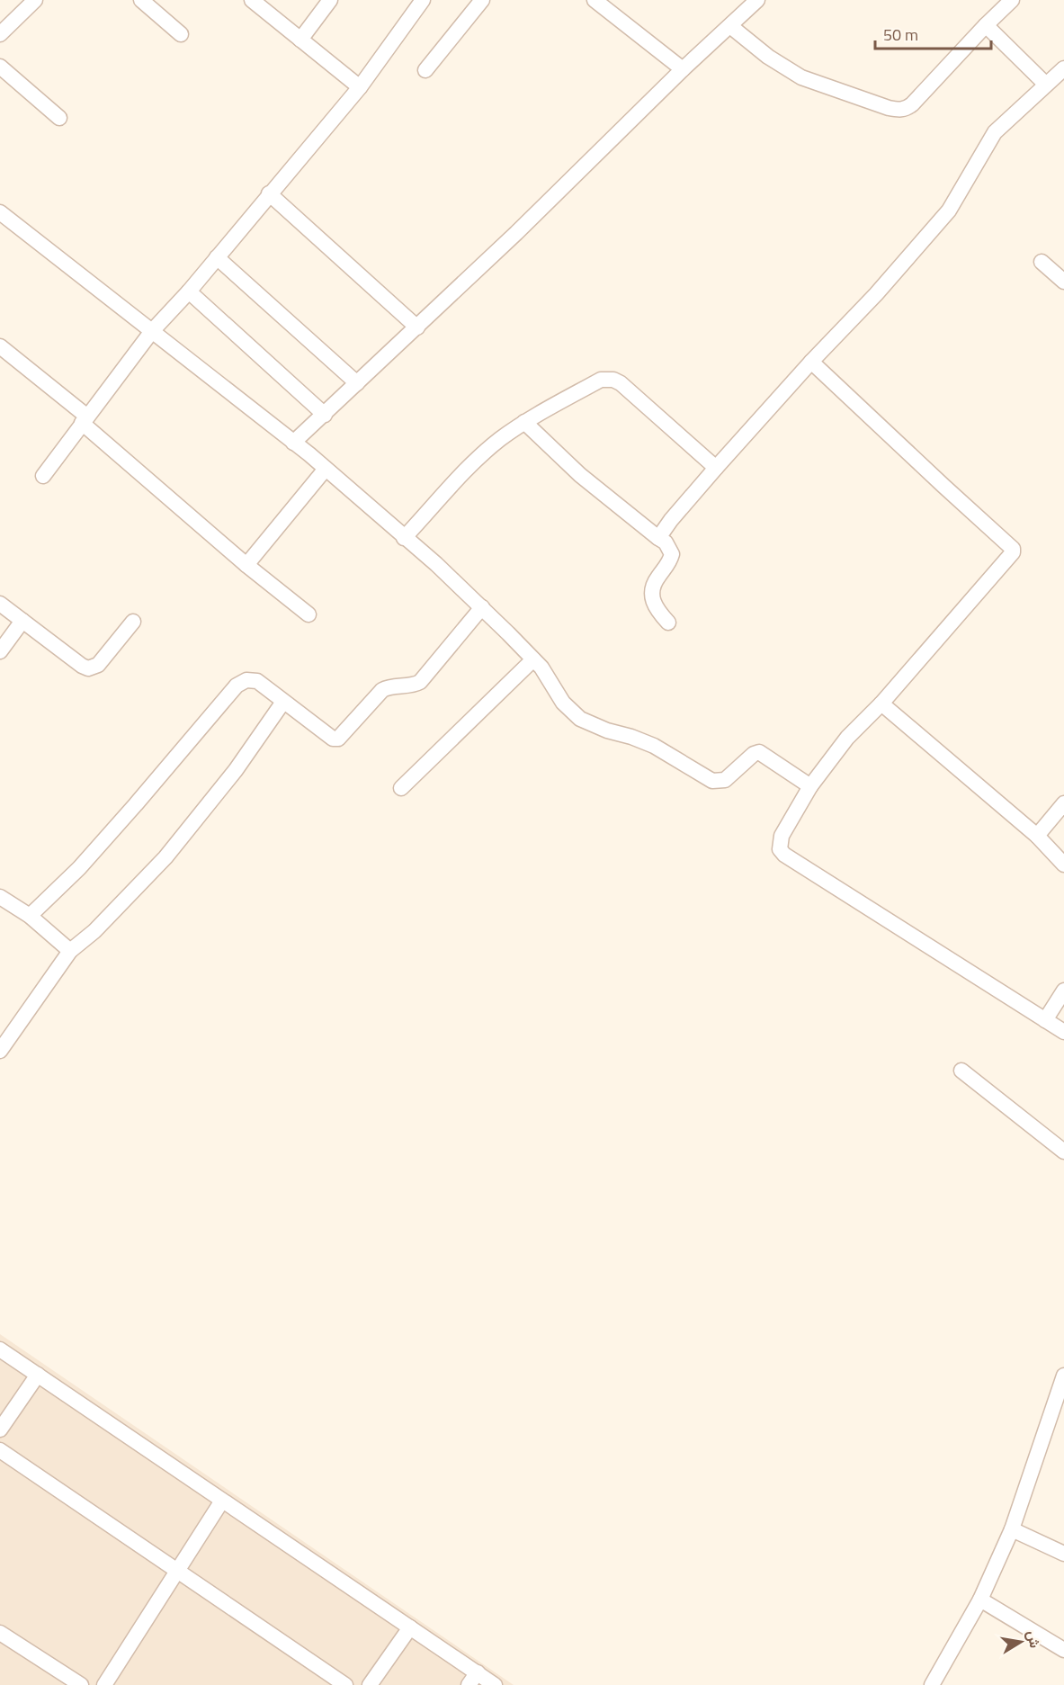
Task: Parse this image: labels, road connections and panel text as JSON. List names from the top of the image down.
{
  "scale_bar": "50 m",
  "north": "right"
}
